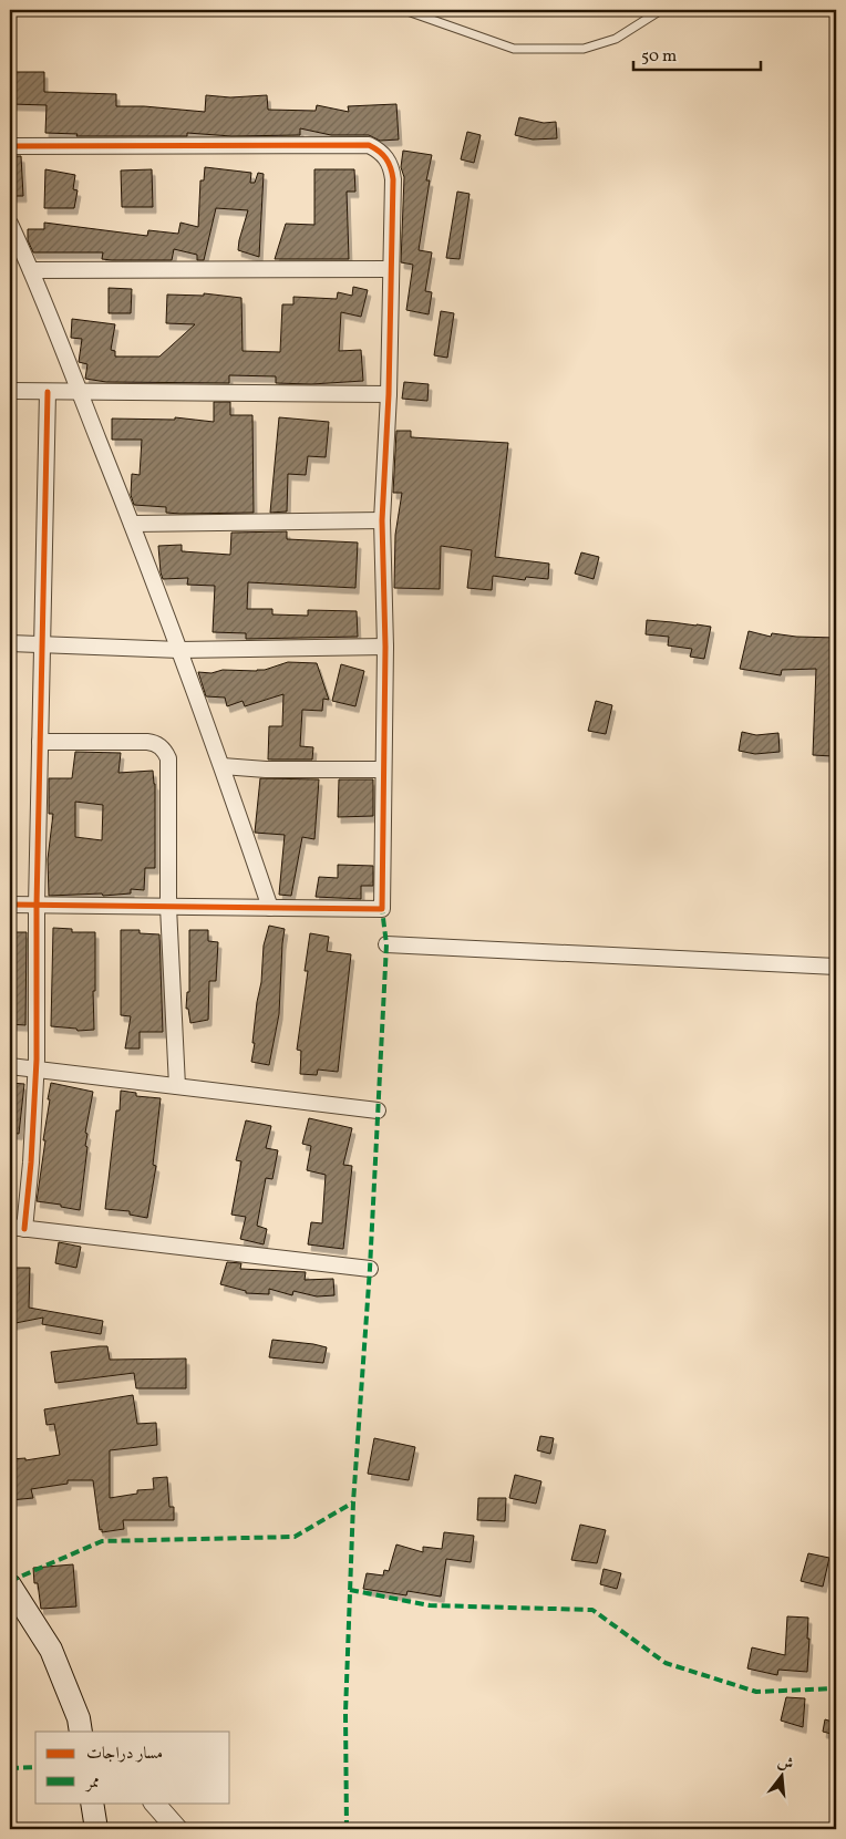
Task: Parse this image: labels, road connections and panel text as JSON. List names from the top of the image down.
{
  "legend": ["مسار دراجات", "ممر"],
  "scale_bar": "50 m",
  "north": "top"
}
